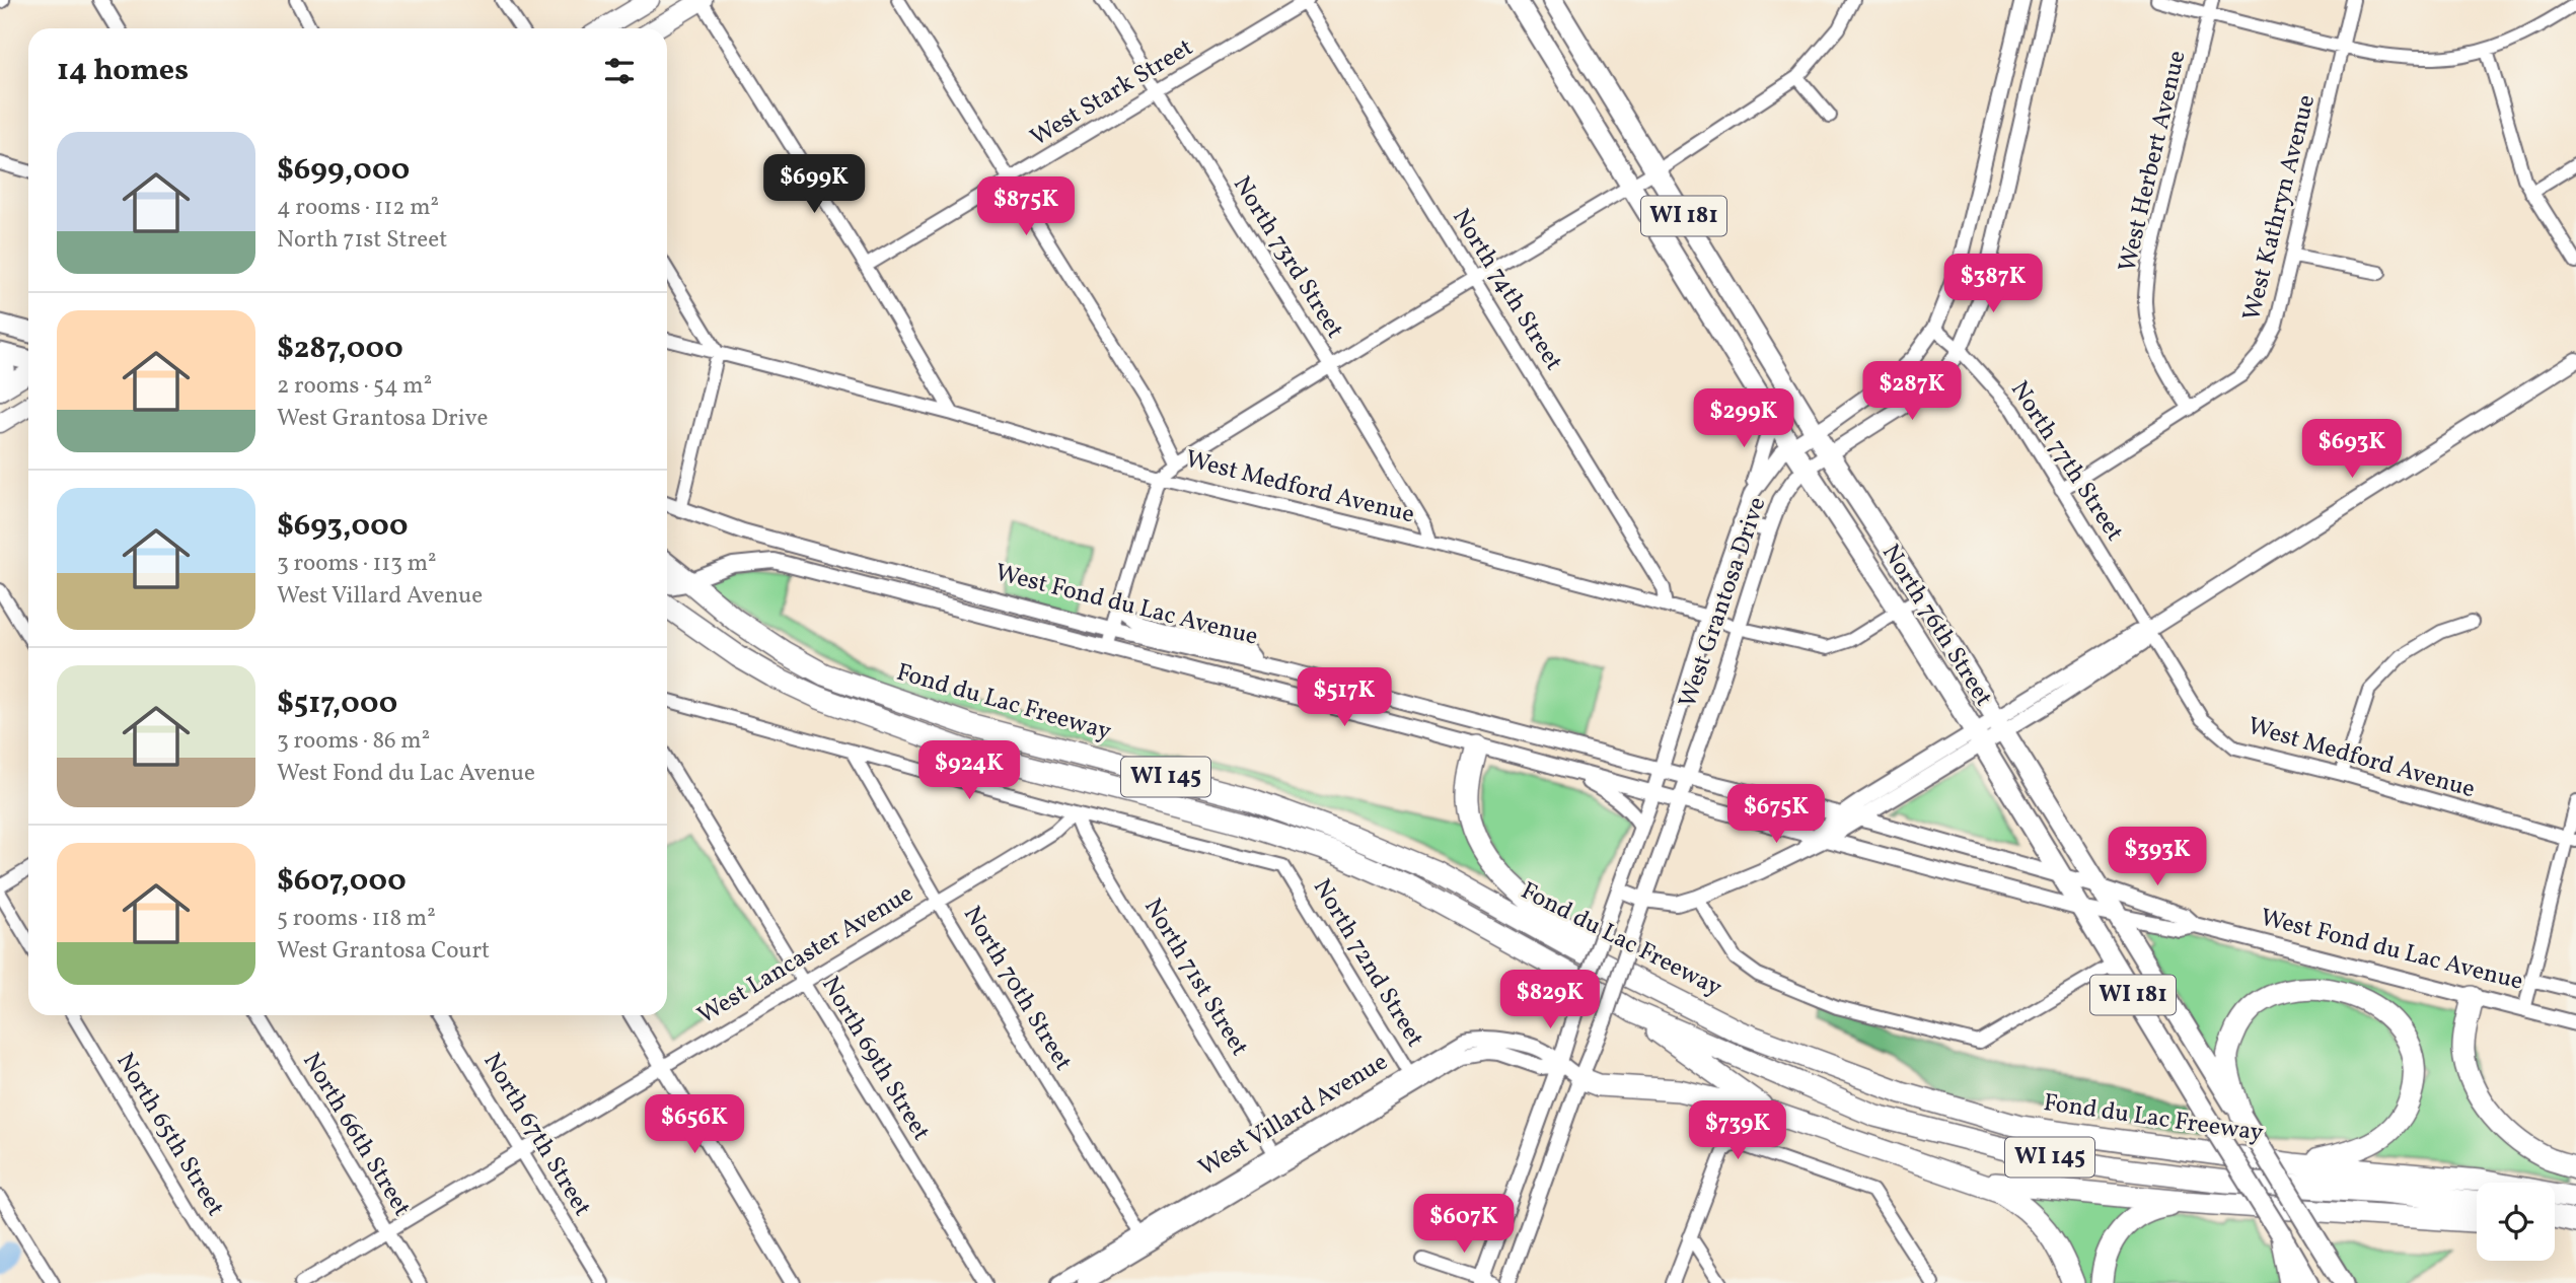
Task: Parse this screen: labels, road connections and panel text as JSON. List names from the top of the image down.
{
  "streets": {
    "highway": ["Fond du Lac Freeway", "WI 145"],
    "main road": ["WI 181", "North 76th Street"],
    "street": [
      "West Stark Street",
      "West Herbert Avenue",
      "West Kathryn Avenue",
      "North 73rd Street",
      "North 74th Street",
      "North 77th Street",
      "West Medford Avenue",
      "West Grantosa Drive",
      "West Fond du Lac Avenue",
      "West Lancaster Avenue",
      "North 72nd Street",
      "North 71st Street",
      "North 70th Street",
      "North 69th Street",
      "West Villard Avenue",
      "North 65th Street",
      "North 66th Street",
      "North 67th Street"
    ]
  },
  "crossings": [
    ["West Stark Street", "North 73rd Street"],
    ["West Stark Street", "North 74th Street"],
    ["West Herbert Avenue", "West Kathryn Avenue"],
    ["West Kathryn Avenue", "North 77th Street"],
    ["North 73rd Street", "West Medford Avenue"],
    ["North 74th Street", "West Medford Avenue"],
    ["North 77th Street", "West Medford Avenue"],
    ["North 77th Street", "West Grantosa Drive"],
    ["West Medford Avenue", "West Grantosa Drive"],
    ["West Medford Avenue", "North 76th Street"],
    ["West Grantosa Drive", "West Fond du Lac Avenue"],
    ["West Grantosa Drive", "North 76th Street"],
    ["West Grantosa Drive", "West Villard Avenue"],
    ["West Fond du Lac Avenue", "North 76th Street"],
    ["West Fond du Lac Avenue", "Fond du Lac Freeway"],
    ["West Fond du Lac Avenue", "WI 145"],
    ["Fond du Lac Freeway", "WI 145"],
    ["West Lancaster Avenue", "North 72nd Street"],
    ["West Lancaster Avenue", "North 71st Street"],
    ["West Lancaster Avenue", "North 70th Street"],
    ["West Lancaster Avenue", "North 69th Street"],
    ["West Lancaster Avenue", "North 66th Street"],
    ["West Lancaster Avenue", "North 67th Street"],
    ["North 72nd Street", "North 71st Street"],
    ["North 72nd Street", "West Villard Avenue"],
    ["North 71st Street", "West Villard Avenue"],
    ["North 70th Street", "West Villard Avenue"]
  ],
  "page": {
    "heading": "14 homes",
    "list": [
      {
        "name": "$699,000",
        "note": "4 rooms · 112 m² · North 71st Street"
      },
      {
        "name": "$287,000",
        "note": "2 rooms · 54 m² · West Grantosa Drive"
      },
      {
        "name": "$693,000",
        "note": "3 rooms · 113 m² · West Villard Avenue"
      },
      {
        "name": "$517,000",
        "note": "3 rooms · 86 m² · West Fond du Lac Avenue"
      },
      {
        "name": "$607,000",
        "note": "5 rooms · 118 m² · West Grantosa Court"
      }
    ],
    "price": [
      "$699K",
      "$875K",
      "$387K",
      "$287K",
      "$299K",
      "$693K",
      "$517K",
      "$924K",
      "$675K",
      "$393K",
      "$829K",
      "$656K",
      "$739K",
      "$607K"
    ]
  }
}
